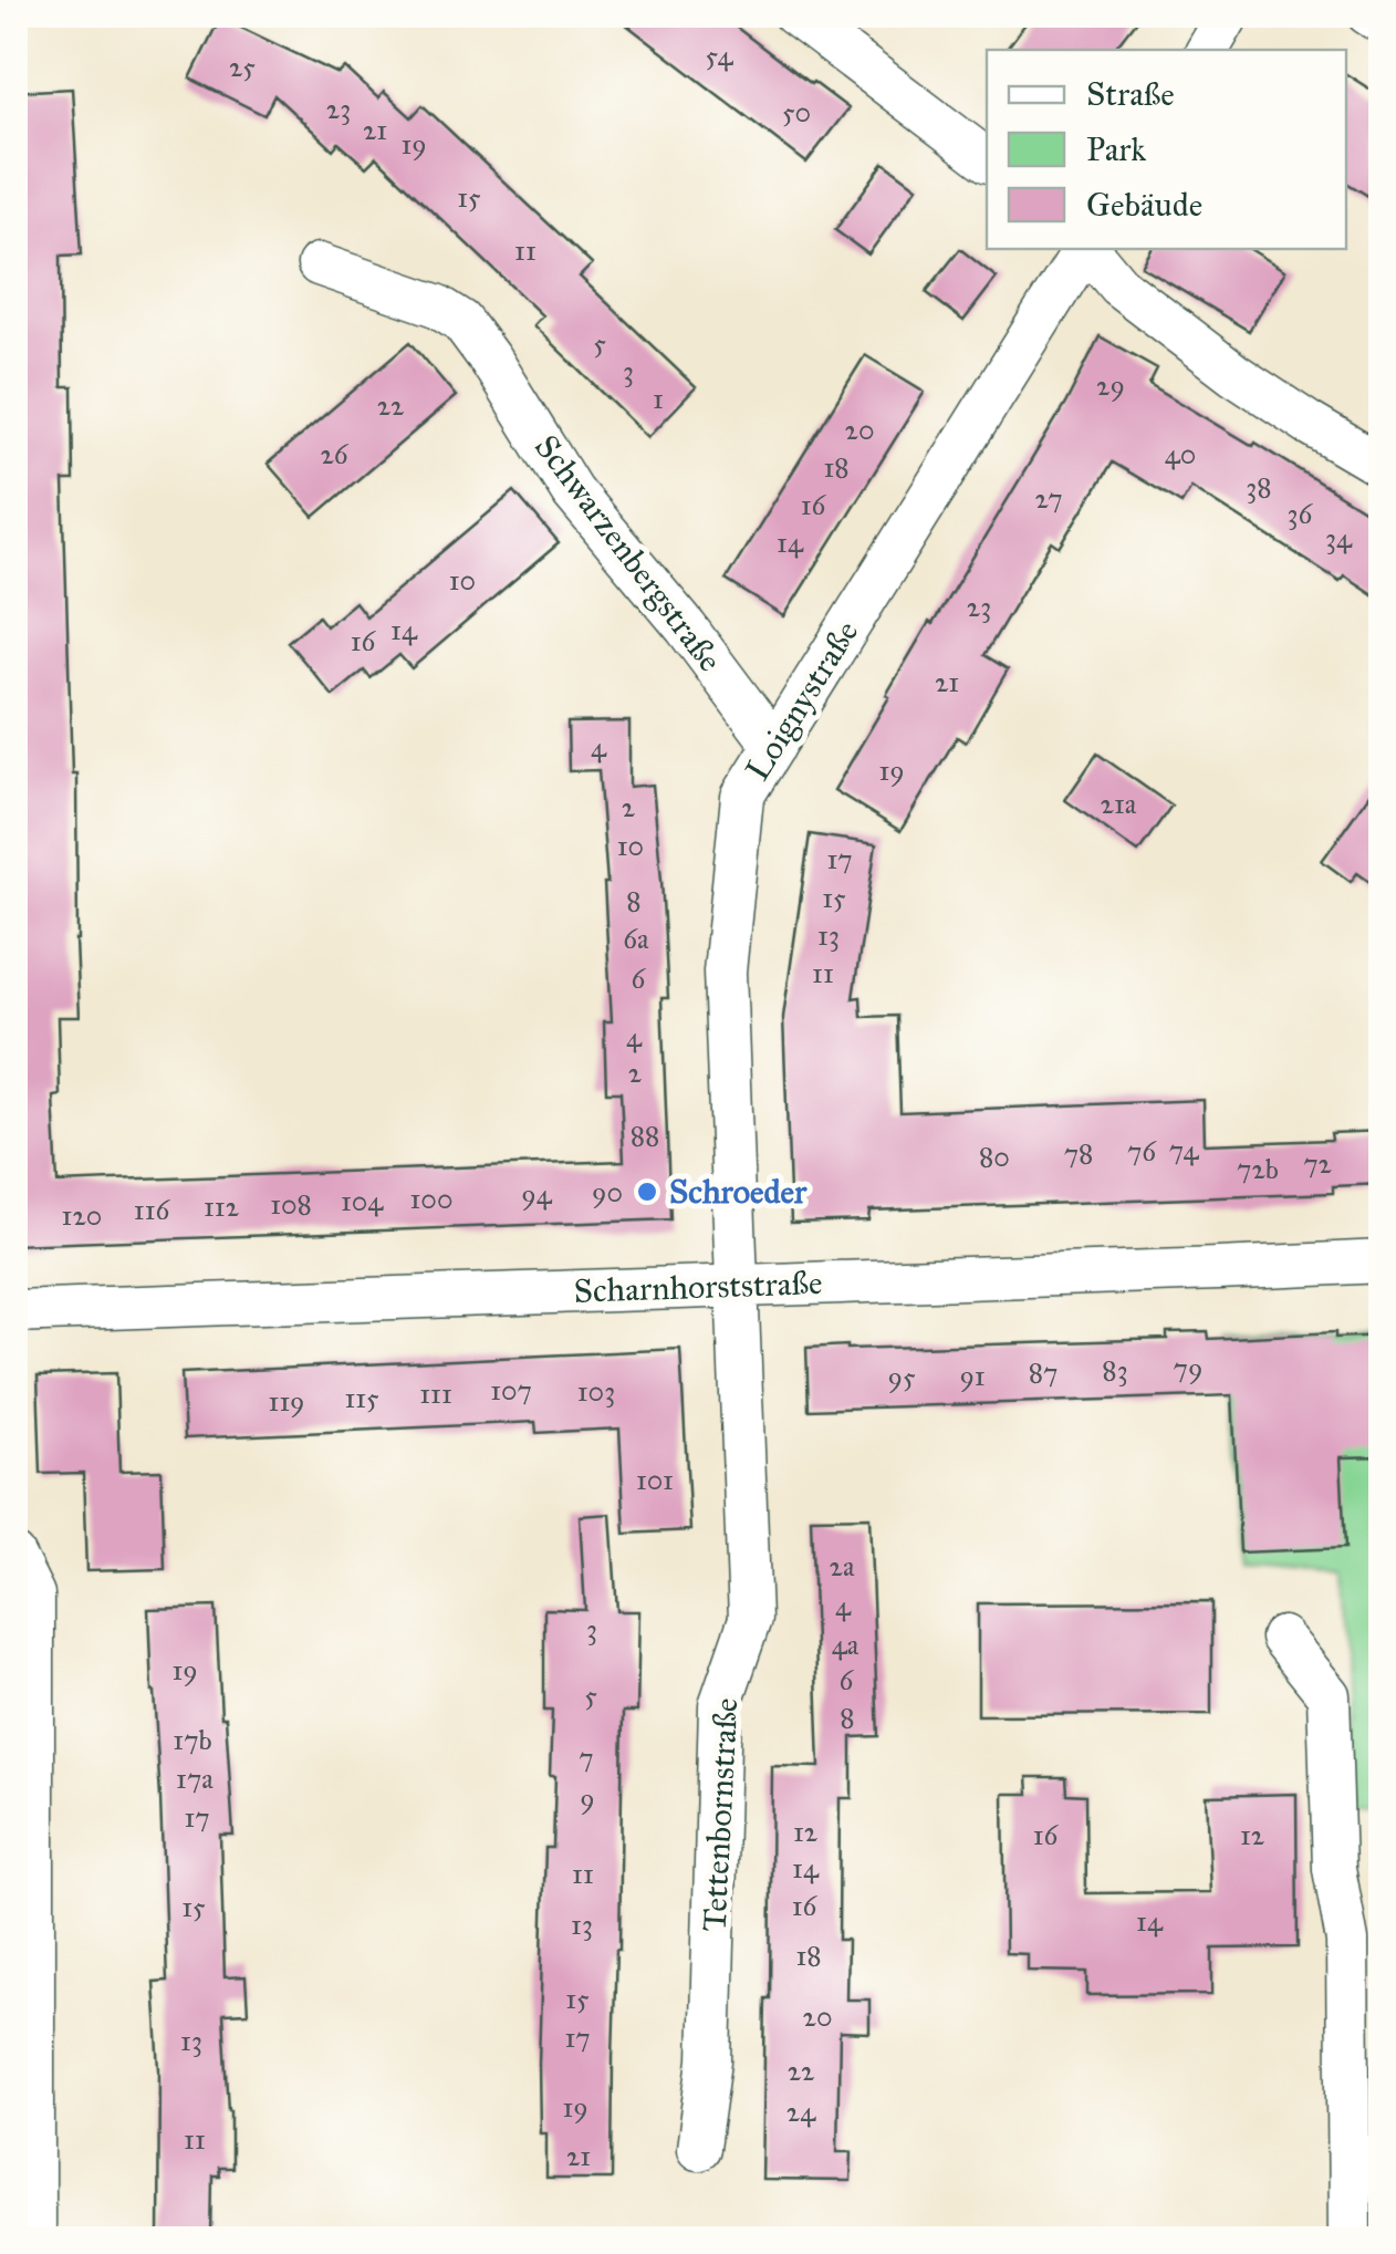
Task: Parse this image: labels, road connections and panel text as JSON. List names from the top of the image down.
{
  "streets": {
    "street": [
      "Schwarzenbergstraße",
      "Loignystraße",
      "Scharnhorststraße",
      "Tettenbornstraße"
    ]
  },
  "crossings": [
    ["Schwarzenbergstraße", "Loignystraße"],
    ["Loignystraße", "Scharnhorststraße"],
    ["Loignystraße", "Tettenbornstraße"],
    ["Scharnhorststraße", "Tettenbornstraße"]
  ],
  "places": ["Schroeder"],
  "house_numbers": [
    "54",
    "25",
    "23",
    "50",
    "21",
    "19",
    "15",
    "11",
    "5",
    "3",
    "29",
    "1",
    "22",
    "20",
    "26",
    "40",
    "18",
    "38",
    "27",
    "16",
    "36",
    "34",
    "14",
    "10",
    "23",
    "14",
    "16",
    "21",
    "4",
    "19",
    "21a",
    "2",
    "10",
    "17",
    "15",
    "8",
    "13",
    "6a",
    "11",
    "6",
    "4",
    "2",
    "88",
    "74",
    "76",
    "78",
    "80",
    "72",
    "72b",
    "90",
    "94",
    "100",
    "104",
    "108",
    "112",
    "116",
    "120",
    "79",
    "83",
    "87",
    "91",
    "95",
    "107",
    "103",
    "111",
    "115",
    "119",
    "101",
    "2a",
    "4",
    "3",
    "4a",
    "19",
    "6",
    "5",
    "8",
    "17b",
    "7",
    "17a",
    "9",
    "17",
    "12",
    "16",
    "12",
    "14",
    "11",
    "16",
    "15",
    "14",
    "13",
    "18",
    "15",
    "20",
    "17",
    "13",
    "22",
    "19",
    "24",
    "11",
    "21"
  ],
  "legend": ["Straße", "Park", "Gebäude"]
}
